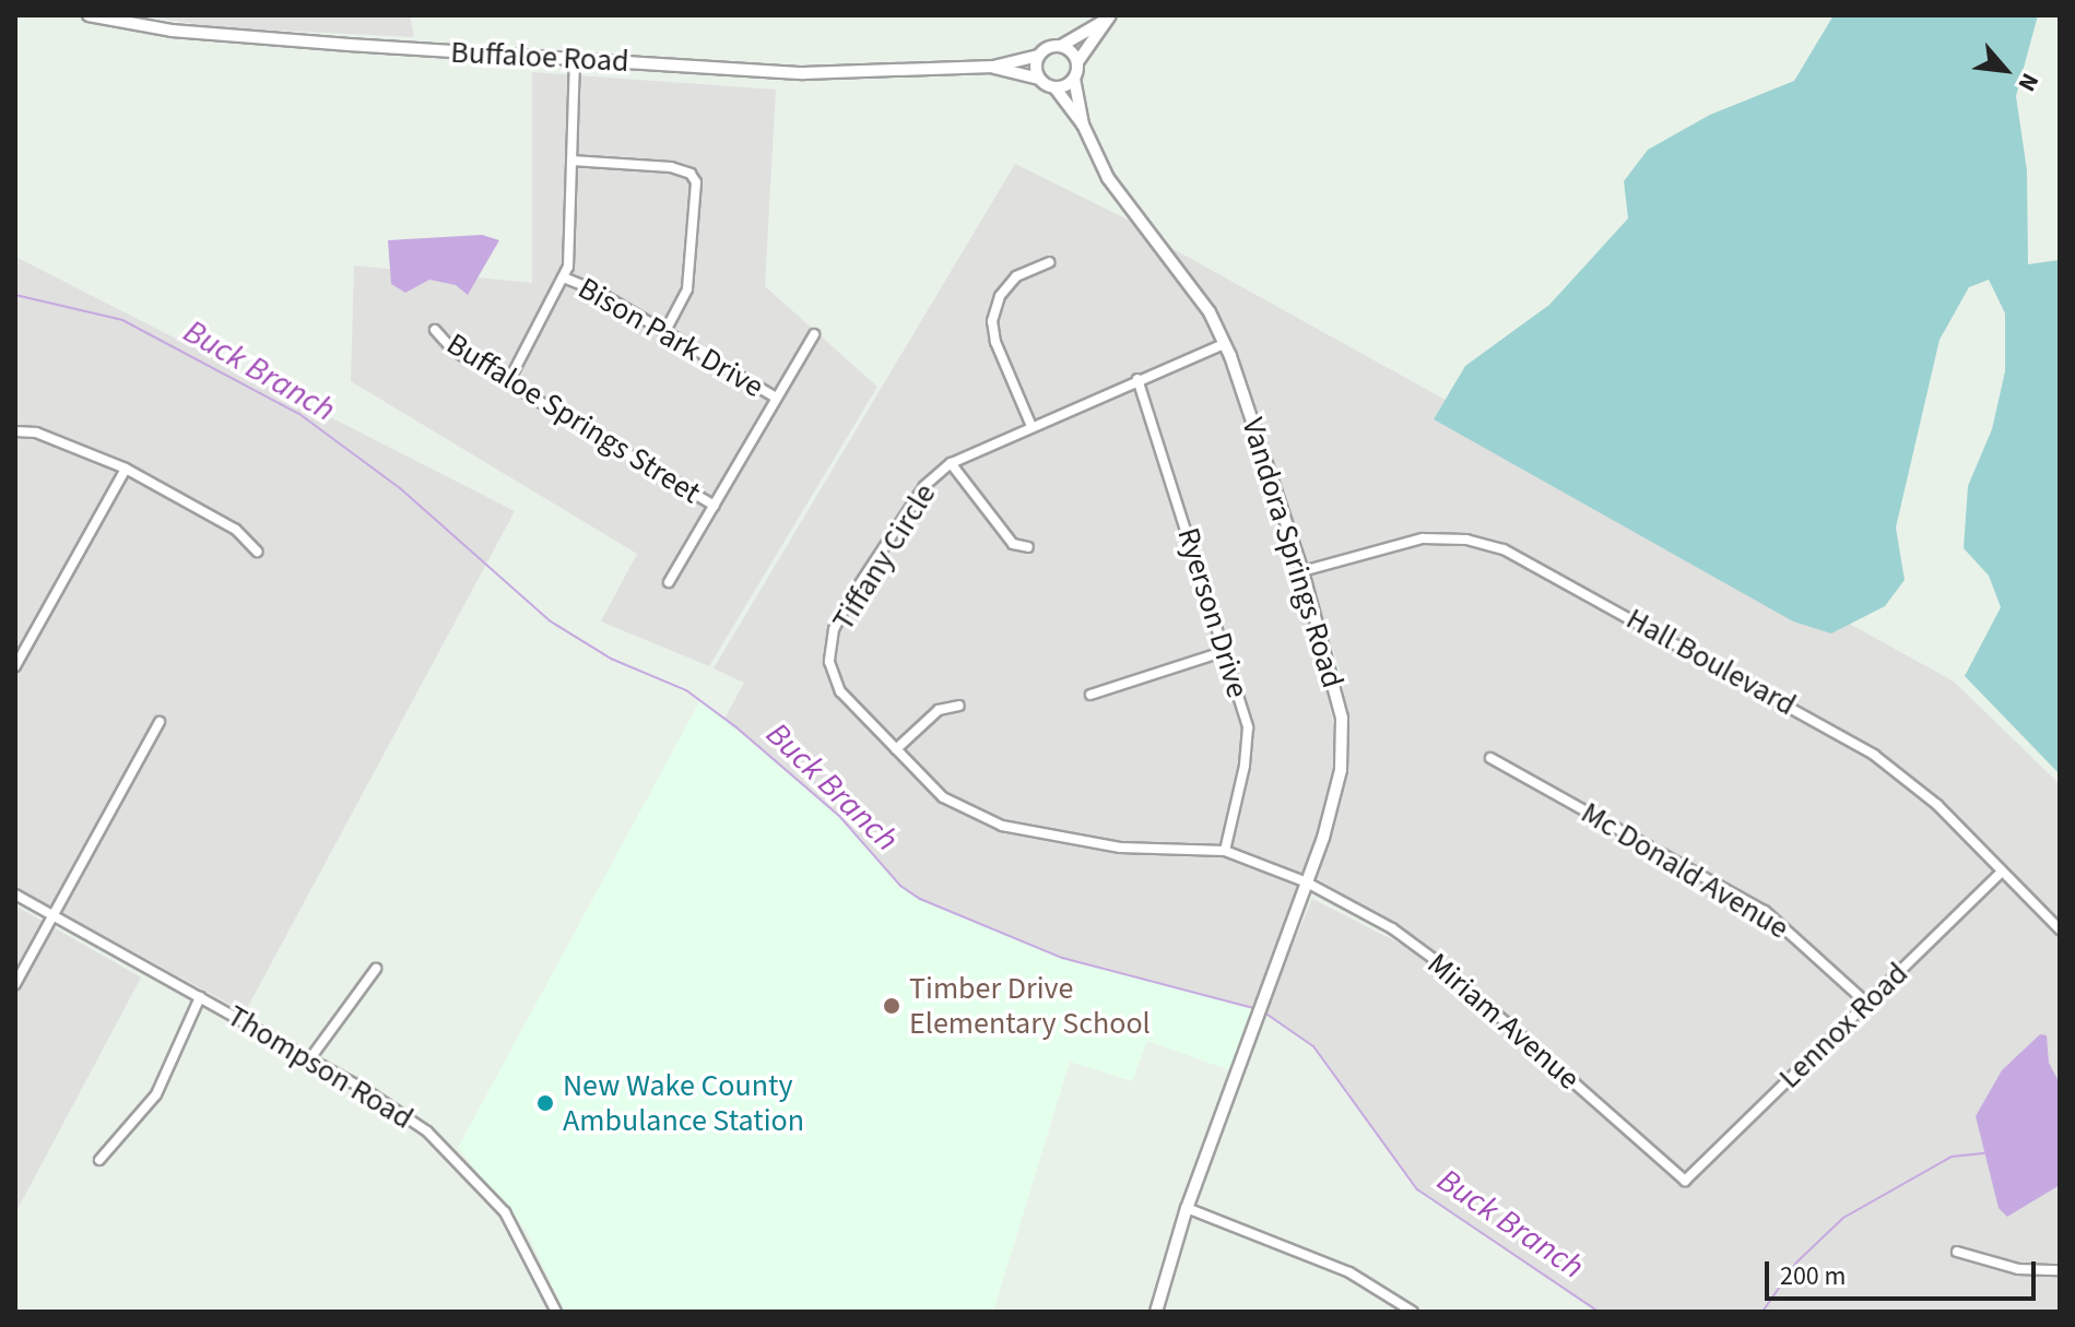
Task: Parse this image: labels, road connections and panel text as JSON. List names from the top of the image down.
{
  "streets": {
    "street": [
      "Buffaloe Road",
      "Bison Park Drive",
      "Buffaloe Springs Street",
      "Vandora Springs Road",
      "Tiffany Circle",
      "Ryerson Drive",
      "Hall Boulevard",
      "Mc Donald Avenue",
      "Miriam Avenue",
      "Lennox Road",
      "Thompson Road"
    ]
  },
  "crossings": [
    ["Buffaloe Road", "Vandora Springs Road"],
    ["Vandora Springs Road", "Tiffany Circle"],
    ["Vandora Springs Road", "Hall Boulevard"],
    ["Vandora Springs Road", "Miriam Avenue"],
    ["Tiffany Circle", "Ryerson Drive"],
    ["Tiffany Circle", "Miriam Avenue"],
    ["Hall Boulevard", "Lennox Road"],
    ["Mc Donald Avenue", "Lennox Road"],
    ["Miriam Avenue", "Lennox Road"]
  ],
  "water": ["Buck Branch"],
  "places": ["Timber Drive Elementary School", "New Wake County Ambulance Station"],
  "scale_bar": "200 m",
  "north": "bottom right"
}
